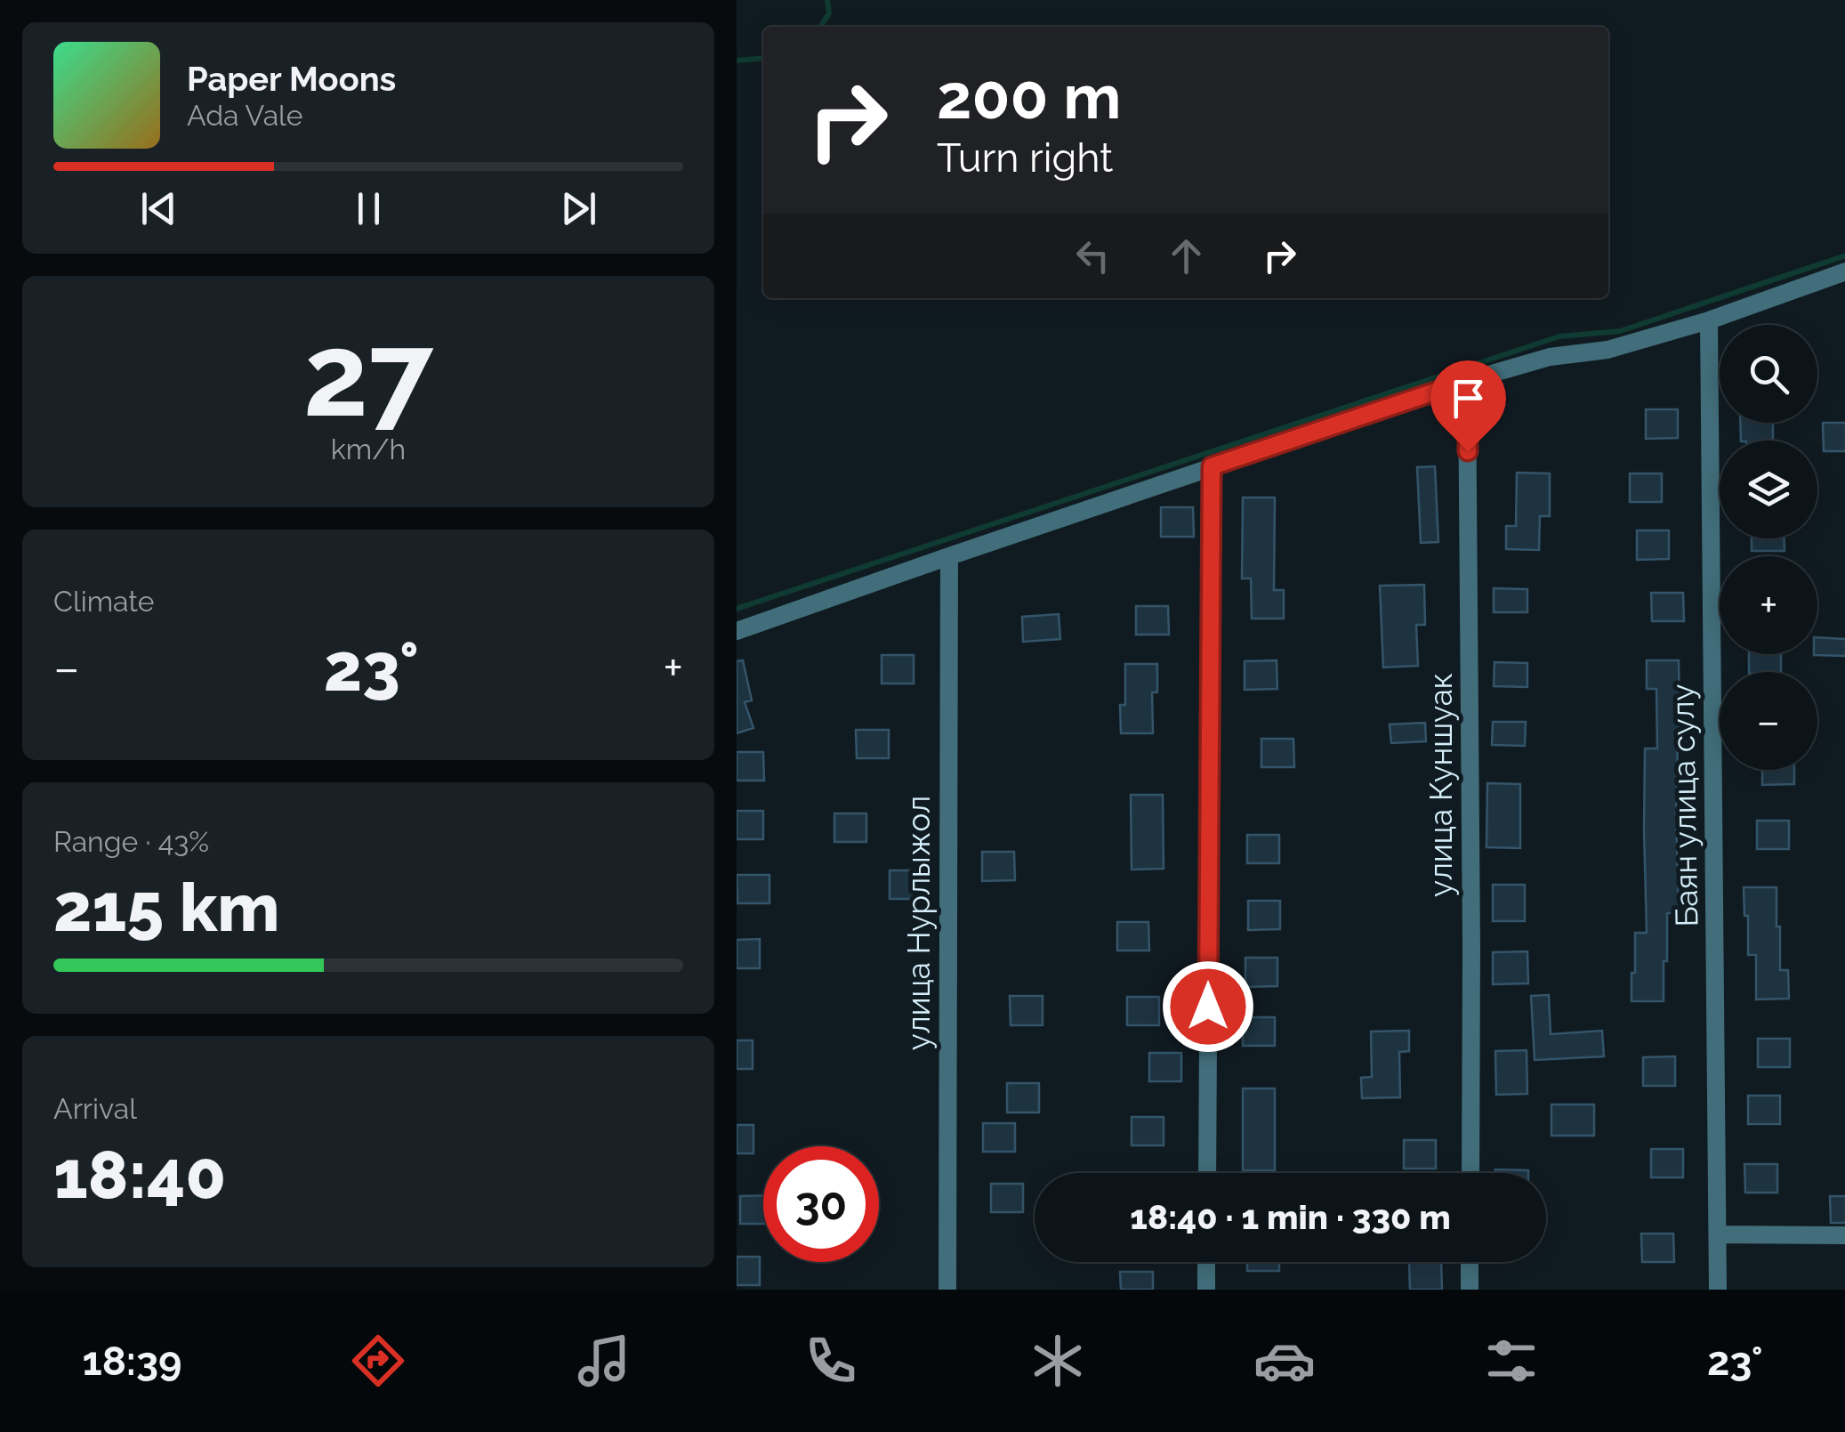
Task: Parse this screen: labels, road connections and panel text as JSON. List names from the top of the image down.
{
  "streets": {
    "street": ["улица Куншуак", "Баян улица сулу", "улица Нурлыжол"]
  },
  "page": {
    "turn": ["200 m", "Turn right"],
    "song": ["Paper Moons", "Ada Vale"],
    "tile": [
      ["27", "km/h"],
      "Climate",
      ["Range · 43%", "215 km"],
      ["Arrival", "18:40"]
    ],
    "map_buttons": ["+", "−"],
    "heat": ["−", "23°", "+"],
    "limit": "30",
    "trip": "18:40 · 1 min · 330 m",
    "tabs": ["18:39", "23°"]
  }
}
